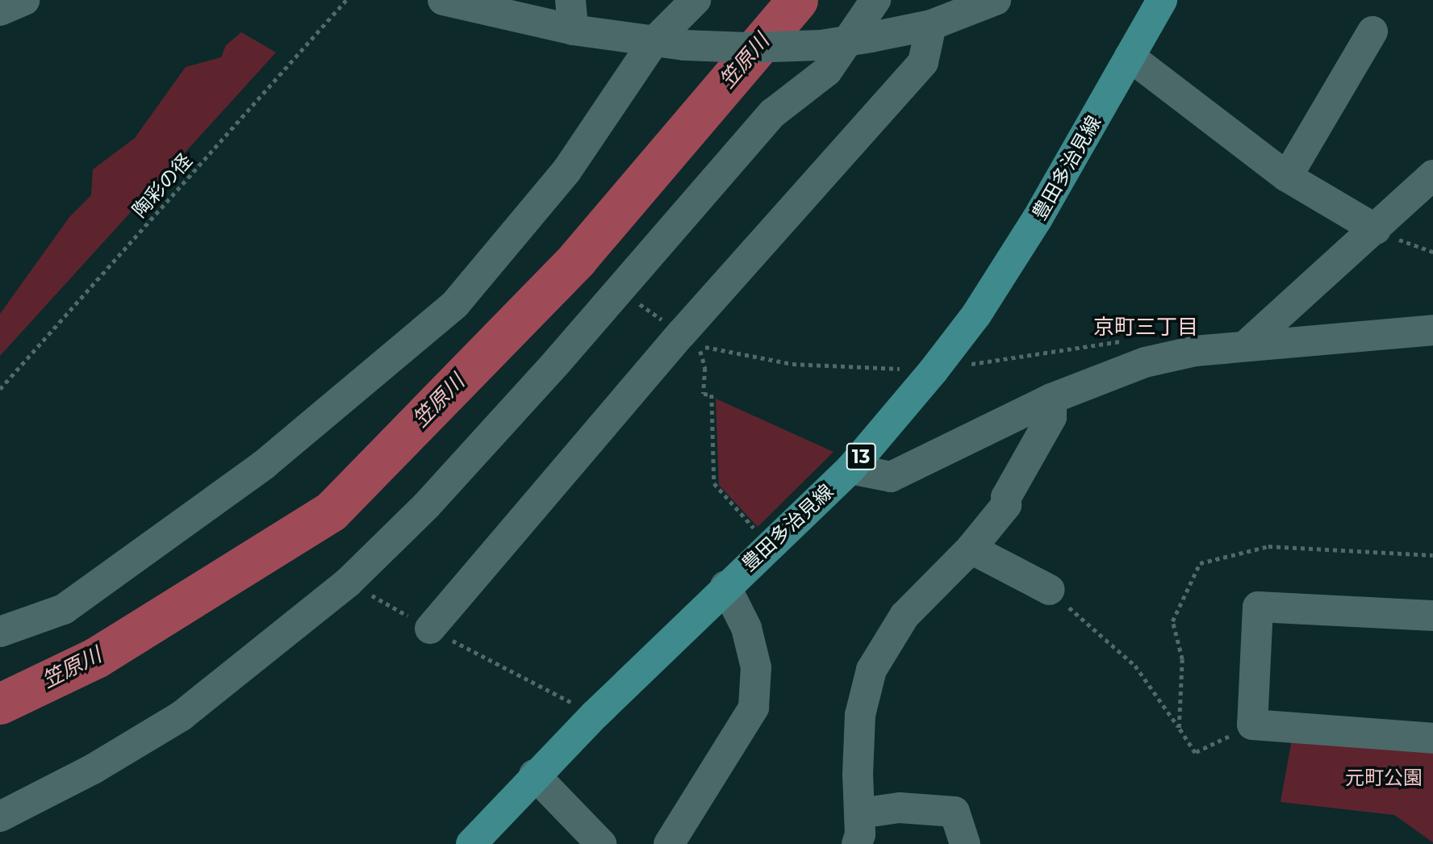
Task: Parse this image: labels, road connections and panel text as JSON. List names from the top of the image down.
{
  "streets": {
    "main road": ["豊田多治見線", "13"],
    "path": ["陶彩の径"]
  },
  "districts": ["京町三丁目"],
  "water": ["笠原川"],
  "parks": ["元町公園"]
}
